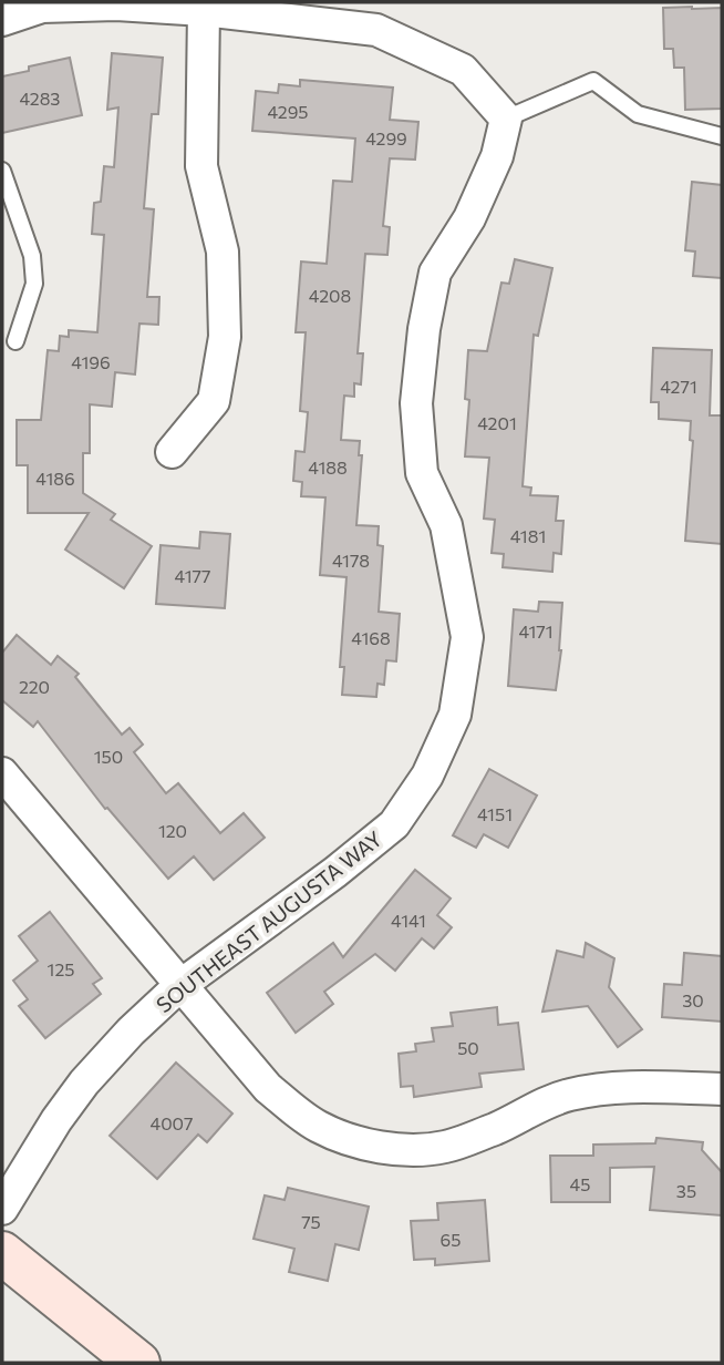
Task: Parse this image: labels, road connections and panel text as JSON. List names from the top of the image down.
{
  "streets": {
    "street": ["SOUTHEAST AUGUSTA WAY"]
  },
  "house_numbers": [
    "4283",
    "4295",
    "4299",
    "4208",
    "4196",
    "4271",
    "4201",
    "4188",
    "4186",
    "4181",
    "4178",
    "4177",
    "4171",
    "4168",
    "220",
    "150",
    "4151",
    "120",
    "4141",
    "125",
    "30",
    "50",
    "4007",
    "45",
    "35",
    "75",
    "65"
  ]
}
